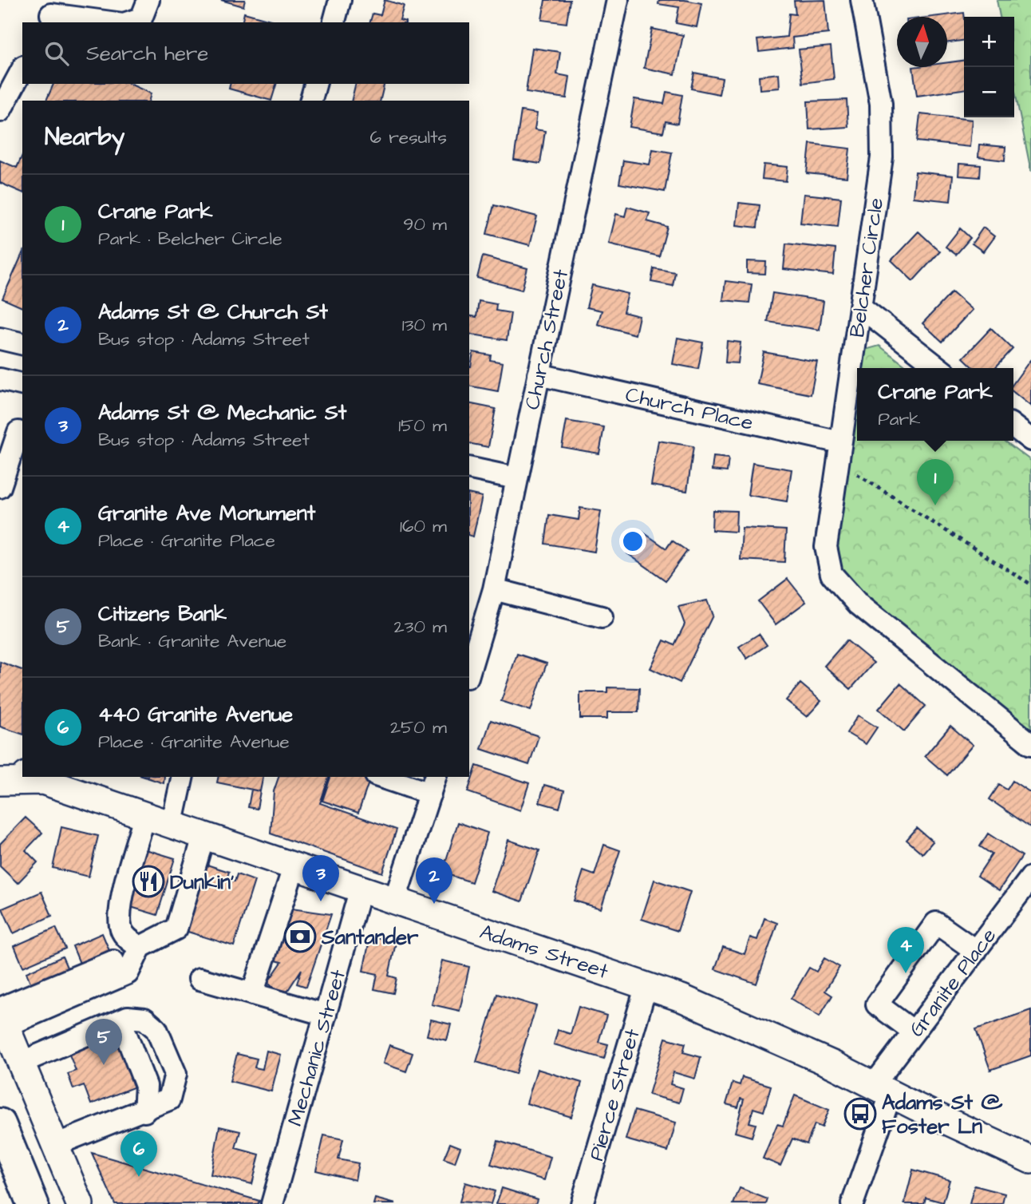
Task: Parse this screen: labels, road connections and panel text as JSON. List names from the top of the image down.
{
  "streets": {
    "main road": ["Adams Street"],
    "street": [
      "Belcher Circle",
      "Church Street",
      "Church Place",
      "Granite Place",
      "Mechanic Street",
      "Pierce Street"
    ]
  },
  "crossings": [
    ["Belcher Circle", "Church Place"],
    ["Church Street", "Church Place"],
    ["Adams Street", "Granite Place"],
    ["Adams Street", "Mechanic Street"],
    ["Adams Street", "Pierce Street"]
  ],
  "places": {
    "restaurant": ["Dunkin'"],
    "bank": ["Santander"],
    "bus stop": ["Adams St @ Foster Ln"]
  },
  "north": "top",
  "page": {
    "map_buttons": ["+", "−"],
    "search": "Search here",
    "heading": ["Nearby", "6 results"],
    "list": [
      {
        "mark": "1",
        "name": "Crane Park",
        "note": "Park · Belcher Circle",
        "value": "90 m"
      },
      {
        "mark": "2",
        "name": "Adams St @ Church St",
        "note": "Bus stop · Adams Street",
        "value": "130 m"
      },
      {
        "mark": "3",
        "name": "Adams St @ Mechanic St",
        "note": "Bus stop · Adams Street",
        "value": "150 m"
      },
      {
        "mark": "4",
        "name": "Granite Ave Monument",
        "note": "Place · Granite Place",
        "value": "160 m"
      },
      {
        "mark": "5",
        "name": "Citizens Bank",
        "note": "Bank · Granite Avenue",
        "value": "230 m"
      },
      {
        "mark": "6",
        "name": "440 Granite Avenue",
        "note": "Place · Granite Avenue",
        "value": "250 m"
      }
    ],
    "popup": ["Crane Park", "Park"],
    "pins": [
      "1",
      "3",
      "2",
      "4",
      "5",
      "6"
    ]
  }
}
